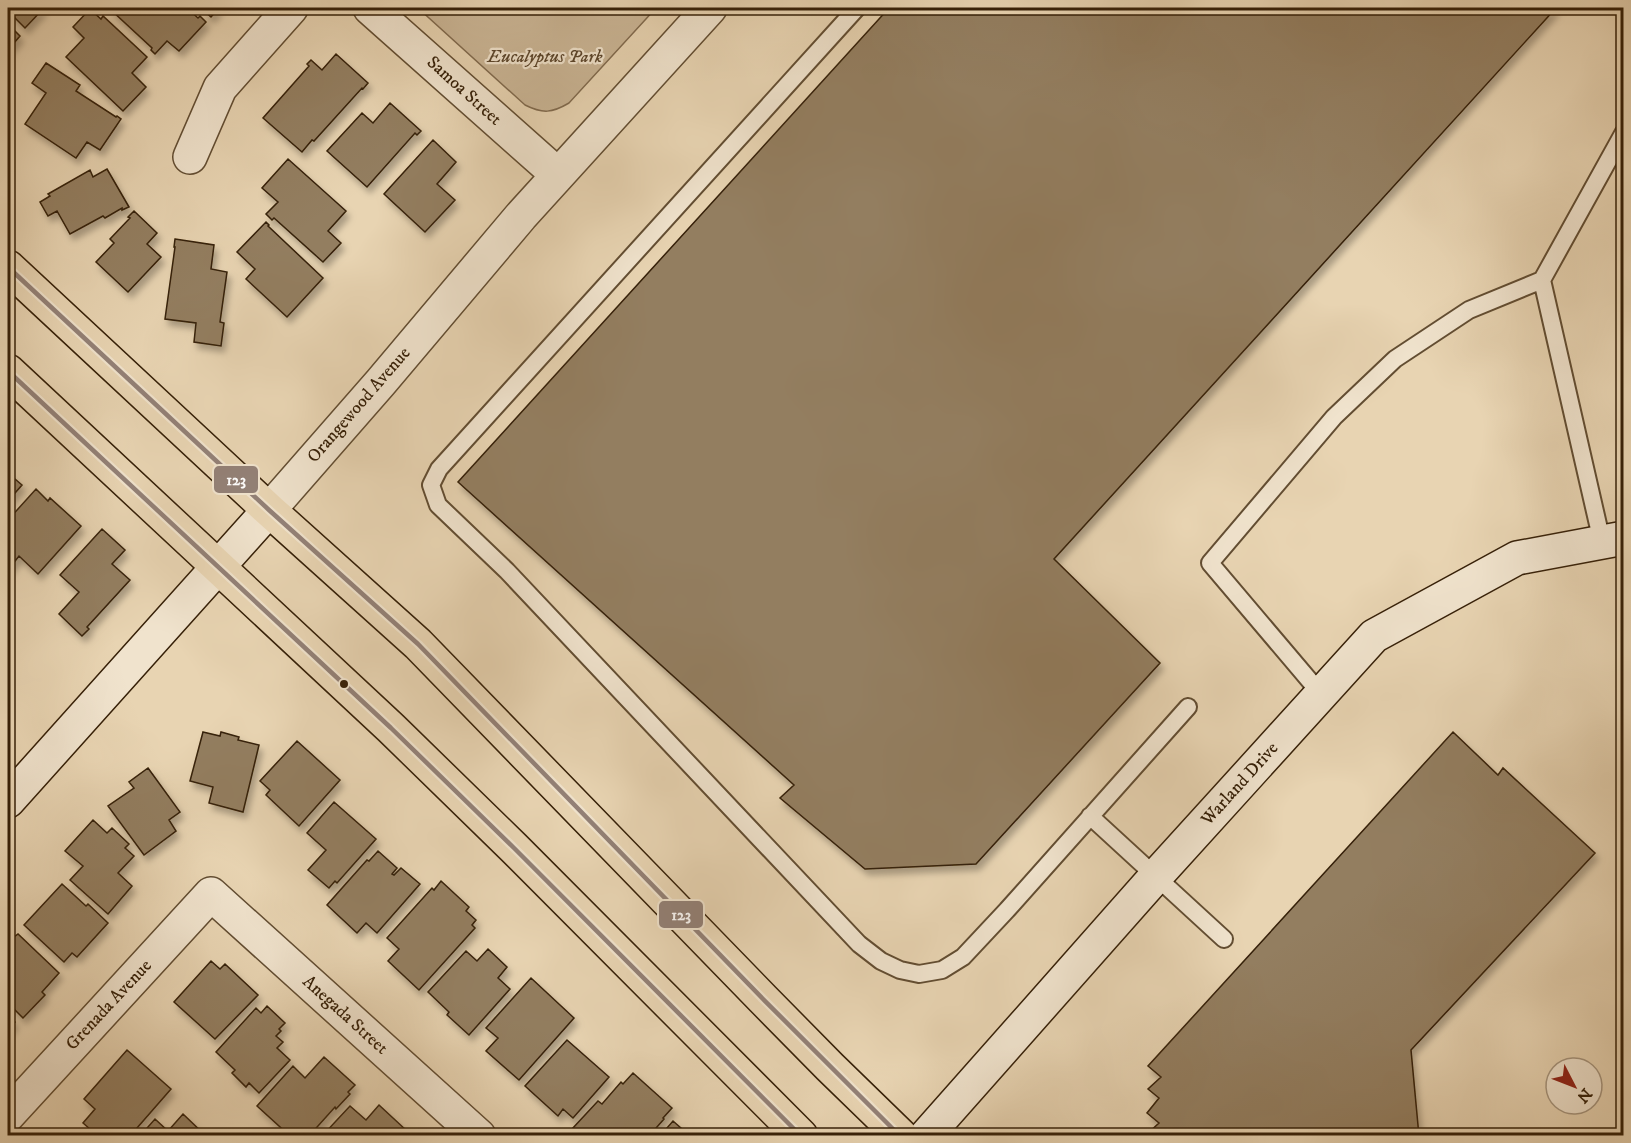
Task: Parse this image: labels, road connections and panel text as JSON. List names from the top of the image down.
{
  "streets": {
    "street": [
      "Samoa Street",
      "Orangewood Avenue",
      "Warland Drive",
      "Grenada Avenue",
      "Anegada Street"
    ]
  },
  "crossings": [
    ["Samoa Street", "Orangewood Avenue"],
    ["Grenada Avenue", "Anegada Street"]
  ],
  "parks": ["Eucalyptus Park"],
  "lines": ["transit line 123"],
  "north": "bottom right"
}
